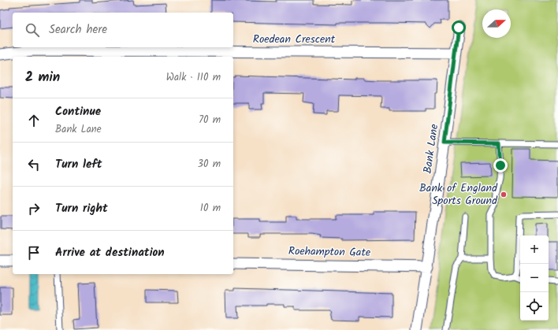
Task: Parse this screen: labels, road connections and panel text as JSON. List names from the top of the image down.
{
  "streets": {
    "street": ["Roedean Crescent", "Bank Lane", "Roehampton Gate"]
  },
  "crossings": [
    ["Roedean Crescent", "Bank Lane"],
    ["Bank Lane", "Roehampton Gate"]
  ],
  "places": ["Bank of England Sports Ground"],
  "north": "right",
  "page": {
    "search": "Search here",
    "heading": ["2 min", "Walk · 110 m"],
    "list": [
      ["Continue", "Bank Lane", "70 m"],
      ["Turn left", "30 m"],
      ["Turn right", "10 m"],
      "Arrive at destination"
    ],
    "map_buttons": ["+", "−"]
  }
}
